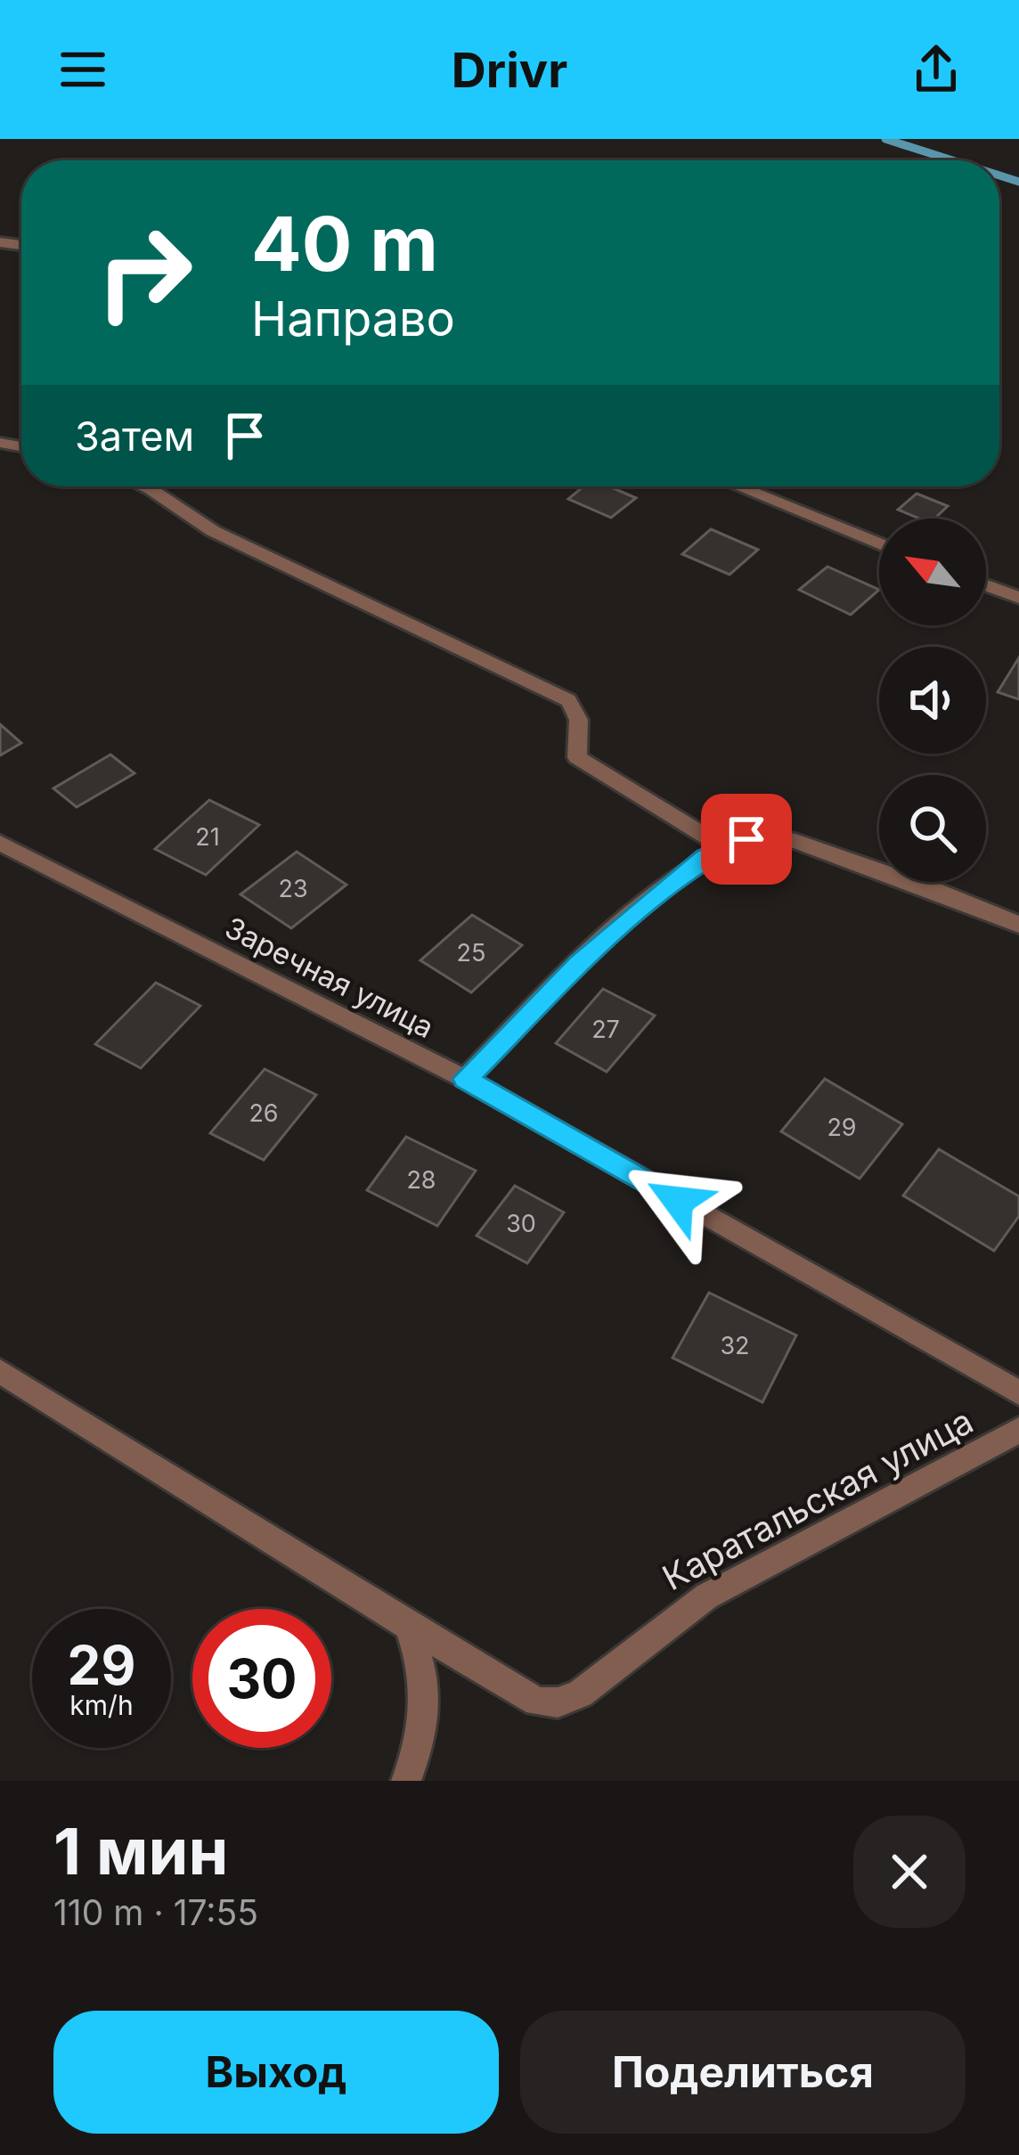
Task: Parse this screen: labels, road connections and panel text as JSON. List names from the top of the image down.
{
  "streets": {
    "street": ["Заречная улица", "Каратальская улица"]
  },
  "house_numbers": [
    "21",
    "23",
    "25",
    "27",
    "26",
    "29",
    "28",
    "30",
    "32"
  ],
  "north": "top left",
  "page": {
    "header": "Drivr",
    "turn": ["40 m", "Направо"],
    "then": "Затем",
    "speed": "29 km/h",
    "limit": "30",
    "heading": ["1 мин", "110 m · 17:55"],
    "buttons": ["Выход", "Поделиться"]
  }
}
